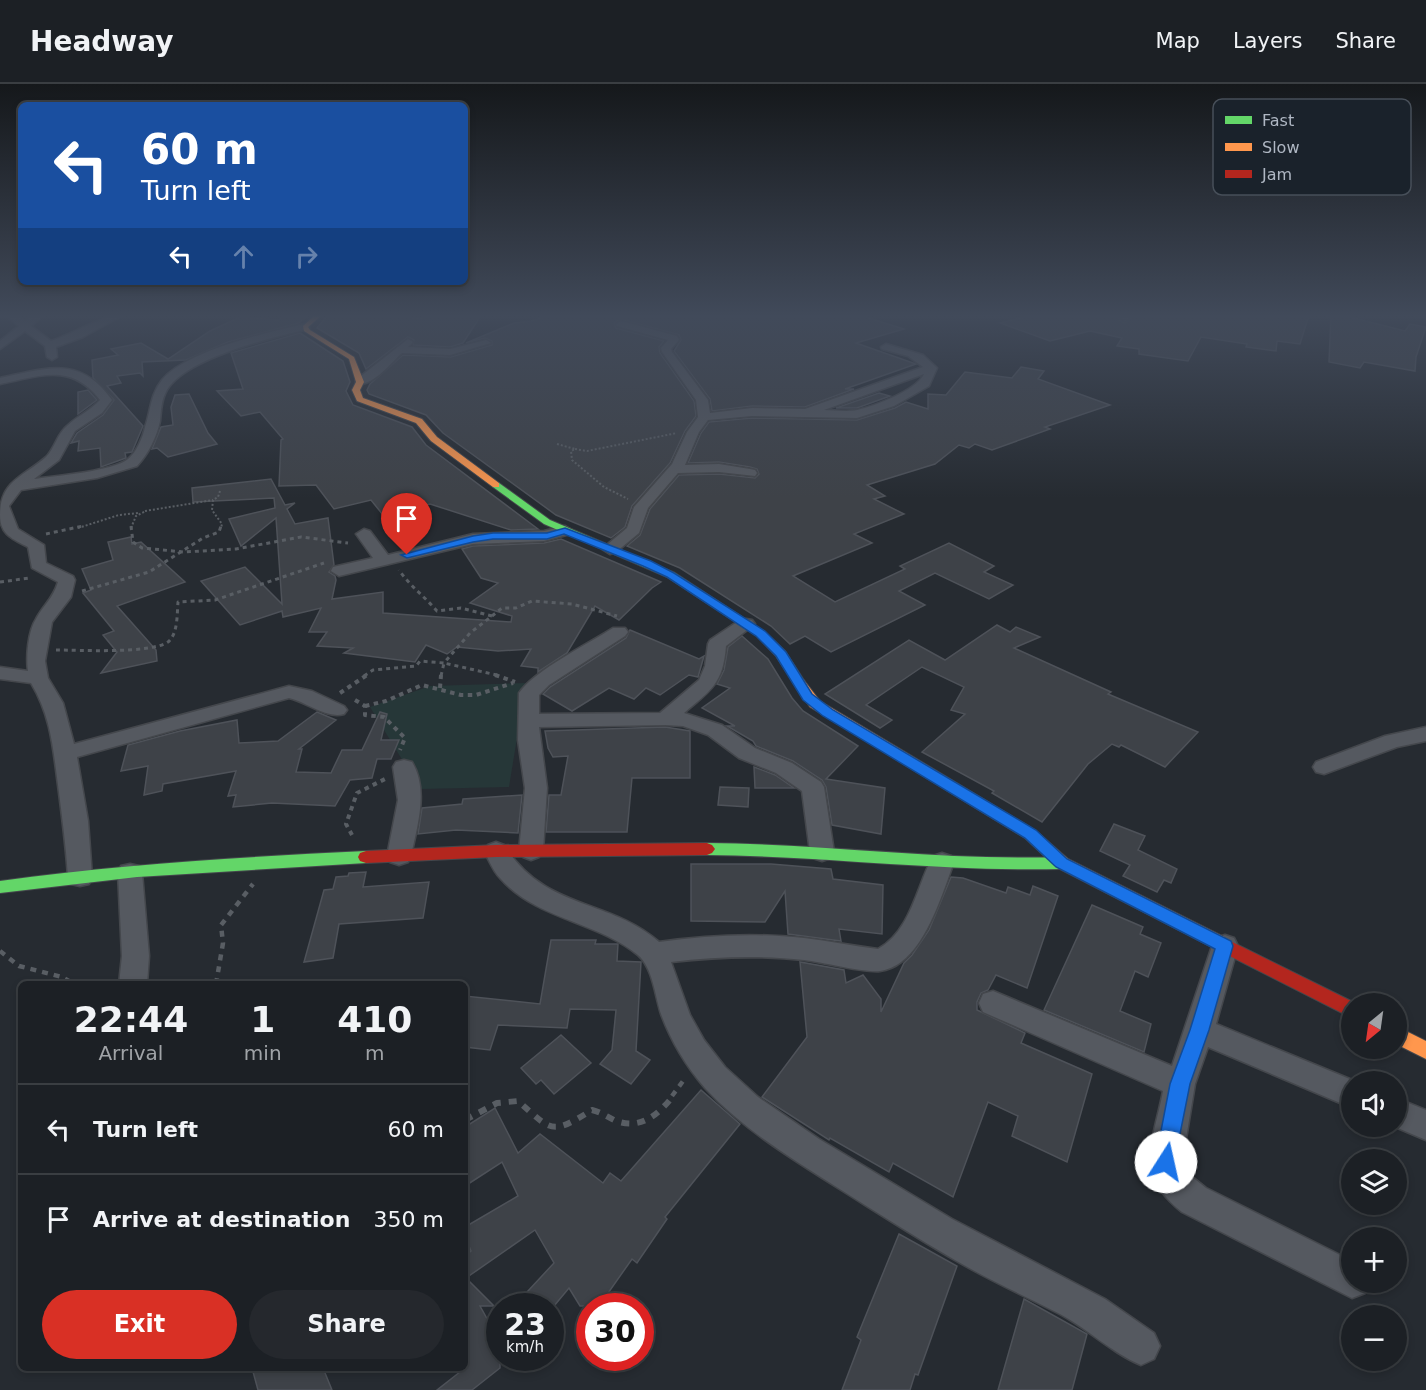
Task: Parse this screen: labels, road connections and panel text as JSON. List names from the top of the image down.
{
  "legend": ["Fast", "Slow", "Jam"],
  "north": "bottom left",
  "page": {
    "header": "Headway",
    "nav": ["Map", "Layers", "Share"],
    "turn": ["60 m", "Turn left"],
    "eta": [
      "22:44",
      "Arrival",
      "1",
      "min",
      "410",
      "m"
    ],
    "map_buttons": ["+", "−"],
    "list": [
      {
        "name": "Turn left",
        "value": "60 m"
      },
      {
        "name": "Arrive at destination",
        "value": "350 m"
      }
    ],
    "buttons": ["Exit", "Share"],
    "speed": "23 km/h",
    "limit": "30"
  }
}
